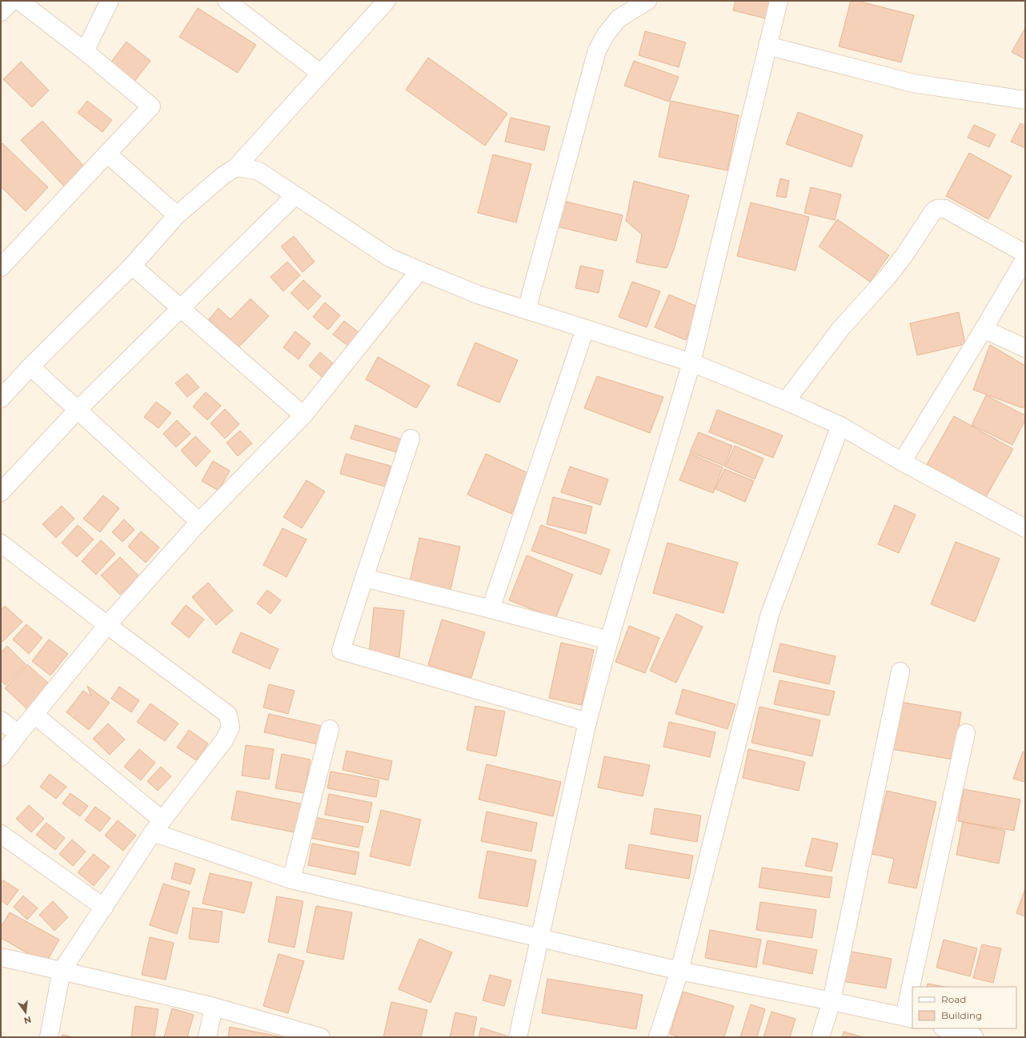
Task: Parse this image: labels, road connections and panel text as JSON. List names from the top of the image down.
{
  "legend": ["Road", "Building"],
  "north": "bottom"
}
